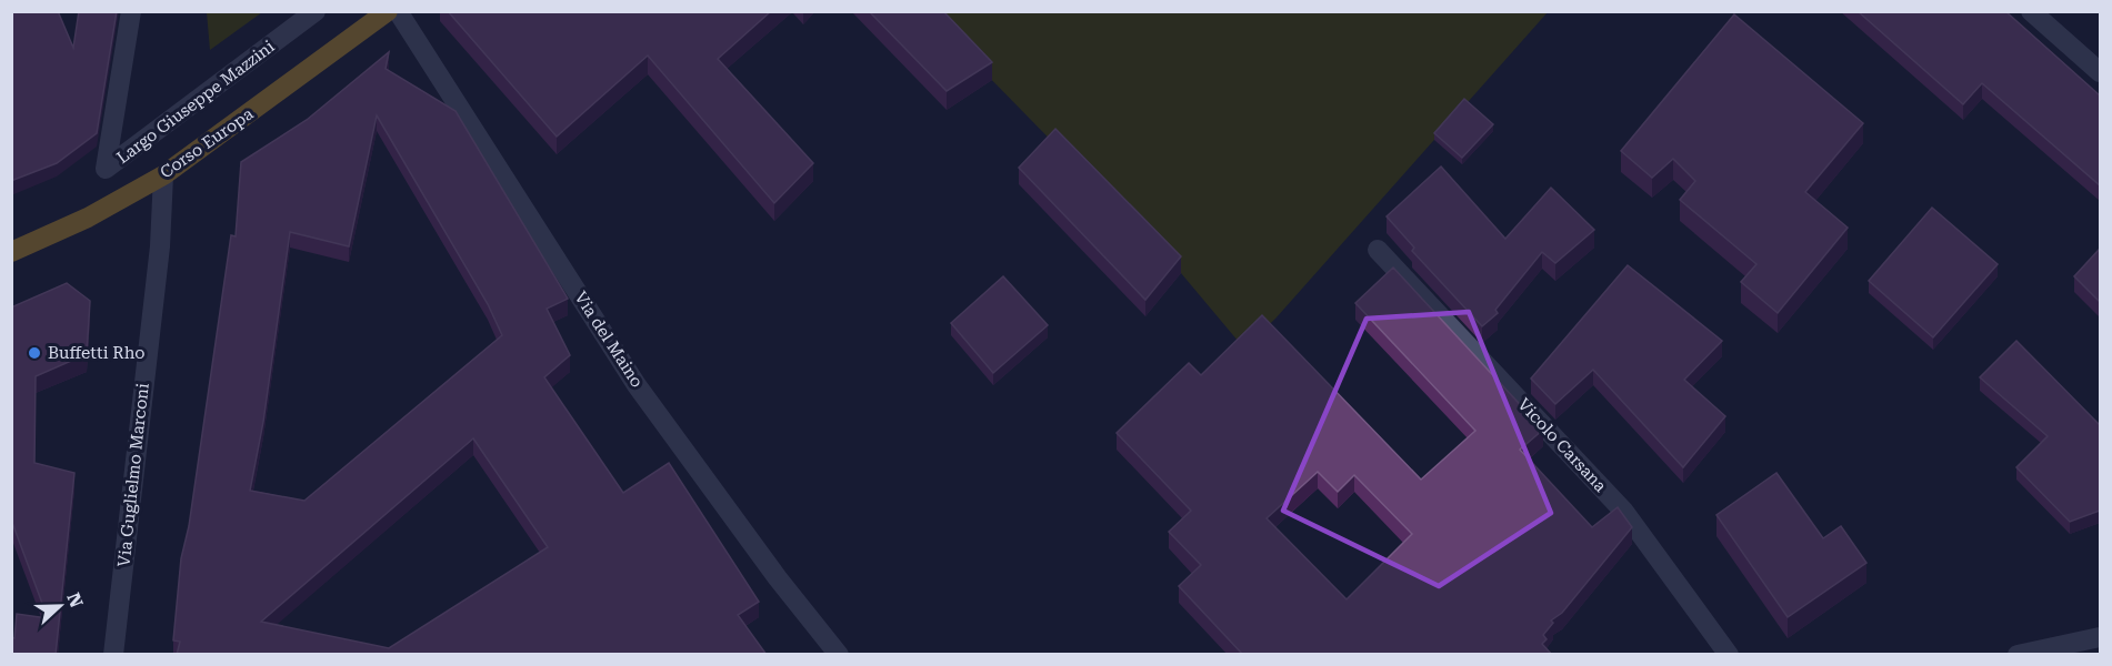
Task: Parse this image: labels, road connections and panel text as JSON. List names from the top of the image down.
{
  "streets": {
    "main road": ["Corso Europa"],
    "street": [
      "Largo Giuseppe Mazzini",
      "Via del Maino",
      "Vicolo Carsana",
      "Via Guglielmo Marconi"
    ]
  },
  "crossings": [
    ["Corso Europa", "Via Guglielmo Marconi"]
  ],
  "places": ["Buffetti Rho"],
  "north": "right"
}
